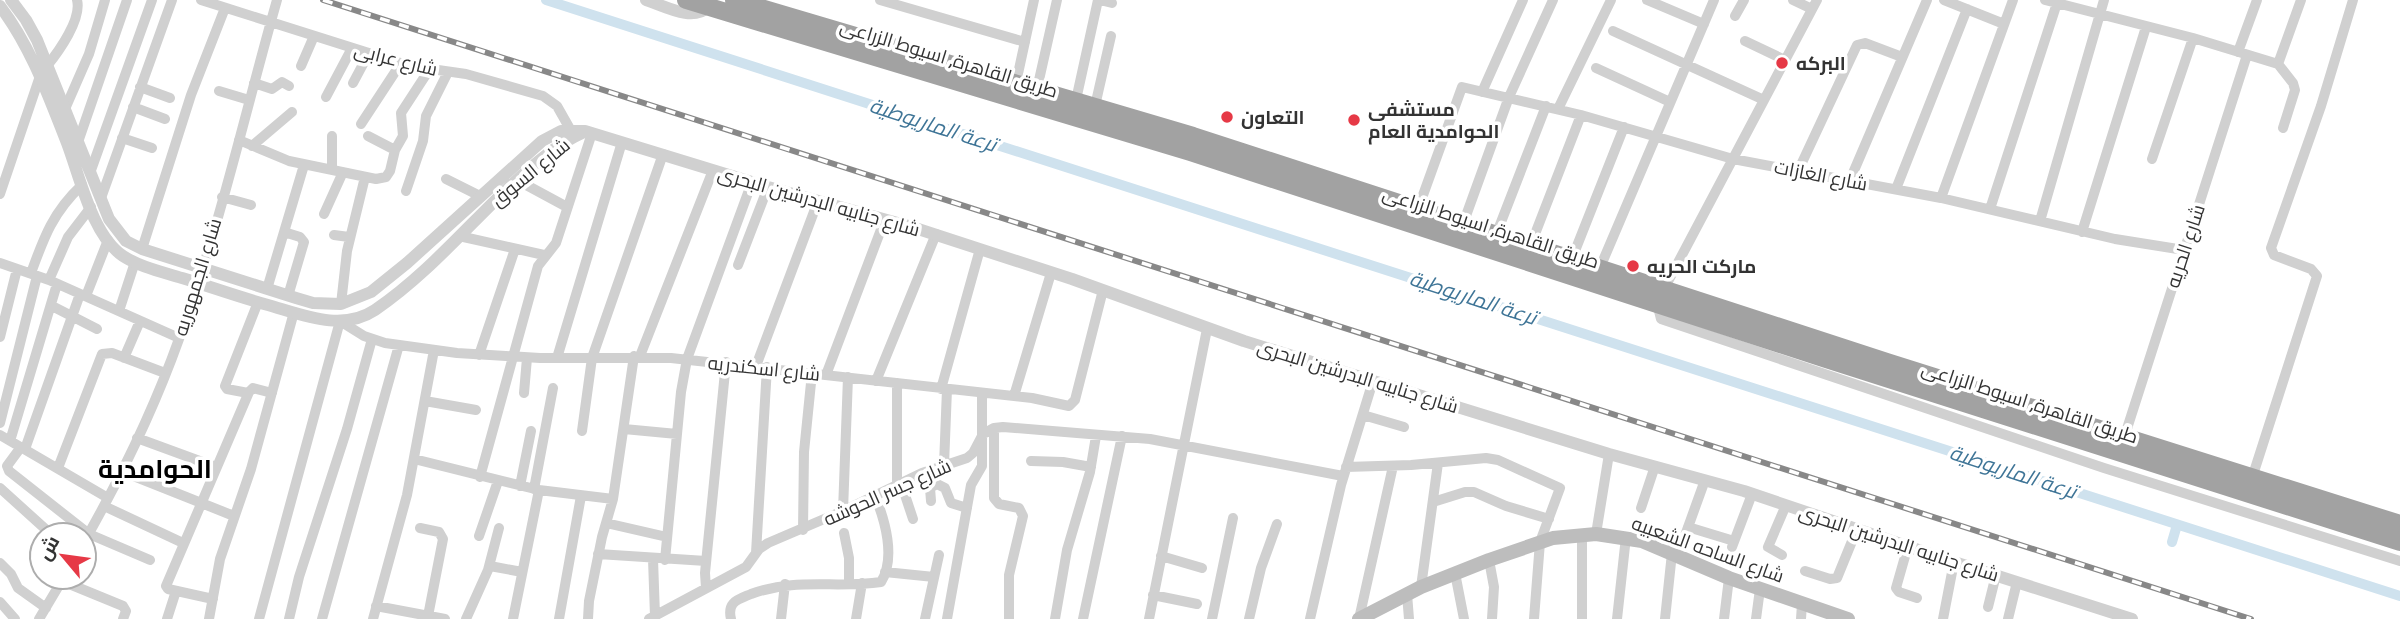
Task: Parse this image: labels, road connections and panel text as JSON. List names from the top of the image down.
{
  "streets": {
    "highway": ["طريق القاهرة, اسيوط الزراعى"],
    "main road": ["شارع الساحه الشعبيه"],
    "street": [
      "شارع عرابى",
      "شارع السوق",
      "شارع الغازات",
      "شارع جنابيه البدرشين البحرى",
      "شارع الحريه",
      "شارع الجمهوريه",
      "شارع اسكندريه",
      "شارع جسر الحوشه"
    ]
  },
  "crossings": [
    ["طريق القاهرة, اسيوط الزراعى", "شارع الغازات"],
    ["طريق القاهرة, اسيوط الزراعى", "شارع الحريه"],
    ["شارع عرابى", "شارع السوق"],
    ["شارع عرابى", "شارع جنابيه البدرشين البحرى"],
    ["شارع عرابى", "شارع الجمهوريه"],
    ["شارع السوق", "شارع جنابيه البدرشين البحرى"],
    ["شارع السوق", "شارع الجمهوريه"],
    ["شارع السوق", "شارع اسكندريه"],
    ["شارع الغازات", "شارع الحريه"],
    ["شارع جنابيه البدرشين البحرى", "شارع اسكندريه"]
  ],
  "districts": ["الحوامدية"],
  "water": ["ترعة الماريوطية"],
  "places": [
    "البركه",
    "التعاون",
    "مستشفى الحوامدية العام",
    "ماركت الحريه"
  ],
  "north": "top left"
}
